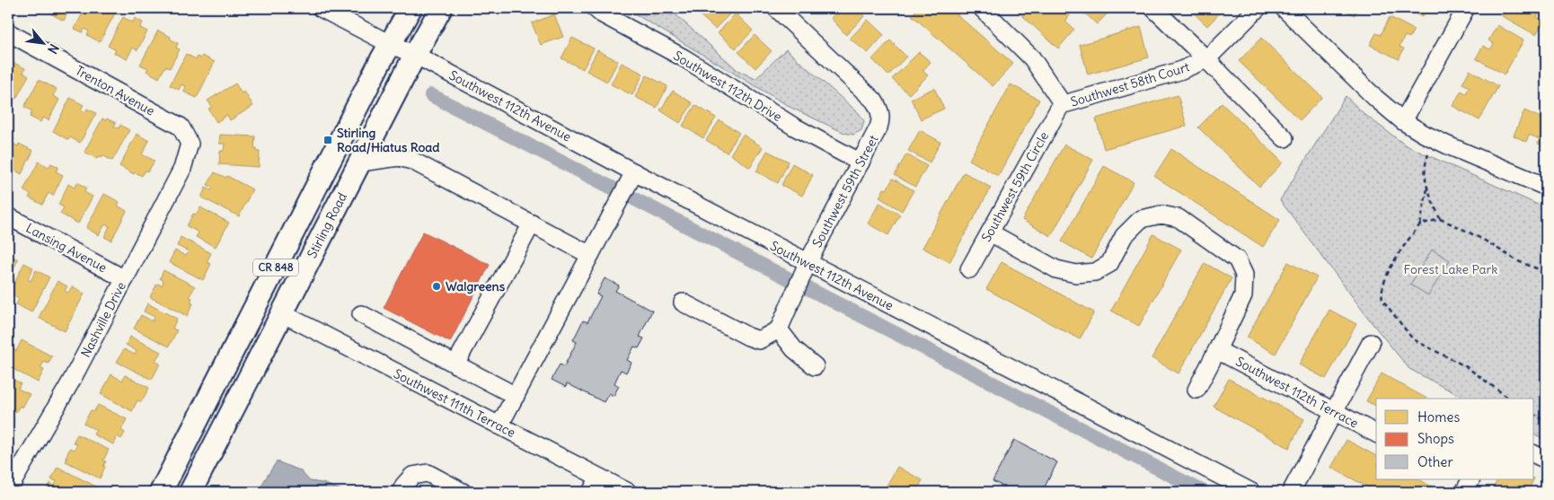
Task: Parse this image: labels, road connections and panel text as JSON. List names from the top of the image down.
{
  "streets": {
    "main road": ["Stirling Road", "CR 848"],
    "street": [
      "Southwest 58th Court",
      "Southwest 112th Drive",
      "Trenton Avenue",
      "Southwest 112th Avenue",
      "Southwest 59th Circle",
      "Southwest 59th Street",
      "Lansing Avenue",
      "Nashville Drive",
      "Southwest 112th Terrace",
      "Southwest 111th Terrace"
    ]
  },
  "crossings": [
    ["Southwest 58th Court", "Southwest 59th Circle"],
    ["Southwest 112th Drive", "Southwest 59th Street"],
    ["Trenton Avenue", "Nashville Drive"],
    ["Southwest 112th Avenue", "Southwest 59th Street"],
    ["Southwest 112th Avenue", "Stirling Road"],
    ["Southwest 112th Avenue", "CR 848"],
    ["Stirling Road", "Southwest 111th Terrace"],
    ["Lansing Avenue", "Nashville Drive"]
  ],
  "parks": ["Forest Lake Park"],
  "places": {
    "transit": ["Stirling Road/Hiatus Road"],
    "other": ["Walgreens"]
  },
  "legend": ["Homes", "Shops", "Other"],
  "north": "bottom right"
}
